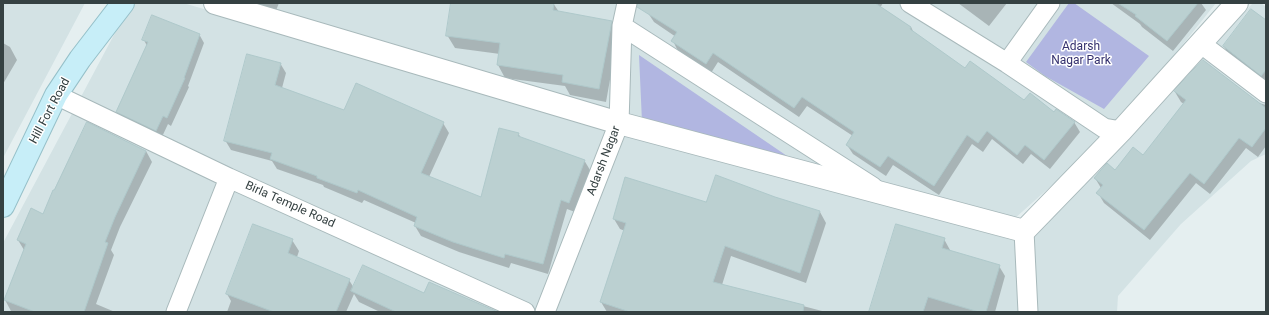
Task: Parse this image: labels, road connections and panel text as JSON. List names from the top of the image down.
{
  "streets": {
    "main road": ["Hill Fort Road"],
    "street": ["Adarsh Nagar", "Birla Temple Road"]
  },
  "crossings": [
    ["Hill Fort Road", "Birla Temple Road"]
  ],
  "parks": ["Adarsh Nagar Park"]
}
